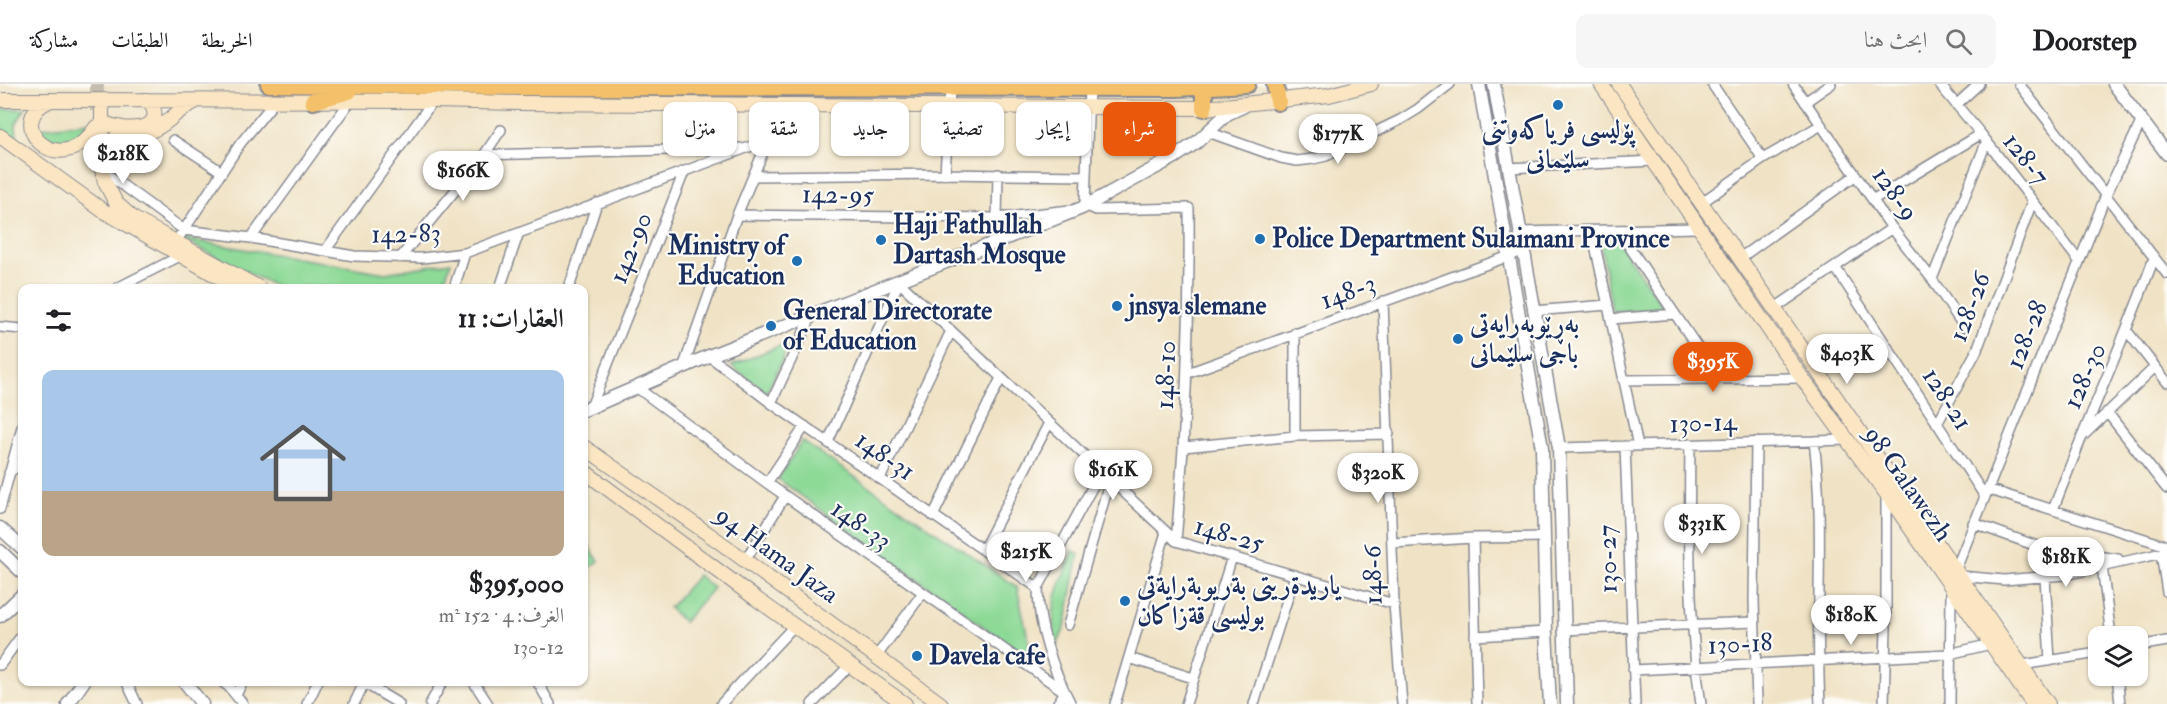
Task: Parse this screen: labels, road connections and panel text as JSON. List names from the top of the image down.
{
  "streets": {
    "main road": ["98 Galawezh", "94 Hama Jaza"],
    "street": [
      "128-7",
      "128-9",
      "142-95",
      "142-83",
      "142-90",
      "148-3",
      "128-26",
      "128-28",
      "148-10",
      "128-30",
      "128-21",
      "130-14",
      "148-31",
      "148-33",
      "148-25",
      "130-27",
      "148-6",
      "130-18"
    ]
  },
  "crossings": [
    ["128-7", "128-26"],
    ["128-7", "128-28"],
    ["142-95", "148-10"],
    ["142-83", "142-90"],
    ["148-3", "148-10"],
    ["148-3", "148-6"],
    ["128-26", "128-21"],
    ["128-28", "128-21"],
    ["128-28", "98 Galawezh"],
    ["148-10", "148-25"],
    ["130-14", "98 Galawezh"],
    ["130-14", "130-27"],
    ["98 Galawezh", "130-18"],
    ["148-25", "148-6"],
    ["130-27", "130-18"]
  ],
  "places": [
    "پۆلیسی فریاکەوتنی سلێمانی",
    "Police Department Sulaimani Province",
    "Haji Fathullah Dartash Mosque",
    "Ministry of Education",
    "jnsya slemane",
    "General Directorate of Education",
    "بەڕێوبەرایەتی باجی سلێمانی",
    "ياريدةريتى بةريوبةرايةتى بوليسى قةزاكان",
    "Davela cafe"
  ],
  "page": {
    "header": "Doorstep",
    "search": "ابحث هنا",
    "nav": ["الخريطة", "الطبقات", "مشاركة"],
    "chip": [
      "شراء",
      "إيجار",
      "تصفية",
      "جديد",
      "شقة",
      "منزل"
    ],
    "price": [
      "$177K",
      "$218K",
      "$166K",
      "$403K",
      "$395K",
      "$161K",
      "$320K",
      "$331K",
      "$215K",
      "$181K",
      "$180K"
    ],
    "heading": "العقارات: 11",
    "list": [
      {
        "name": "$395,000",
        "note": "الغرف: 4 · 152 m² · 130-12"
      }
    ]
  }
}
